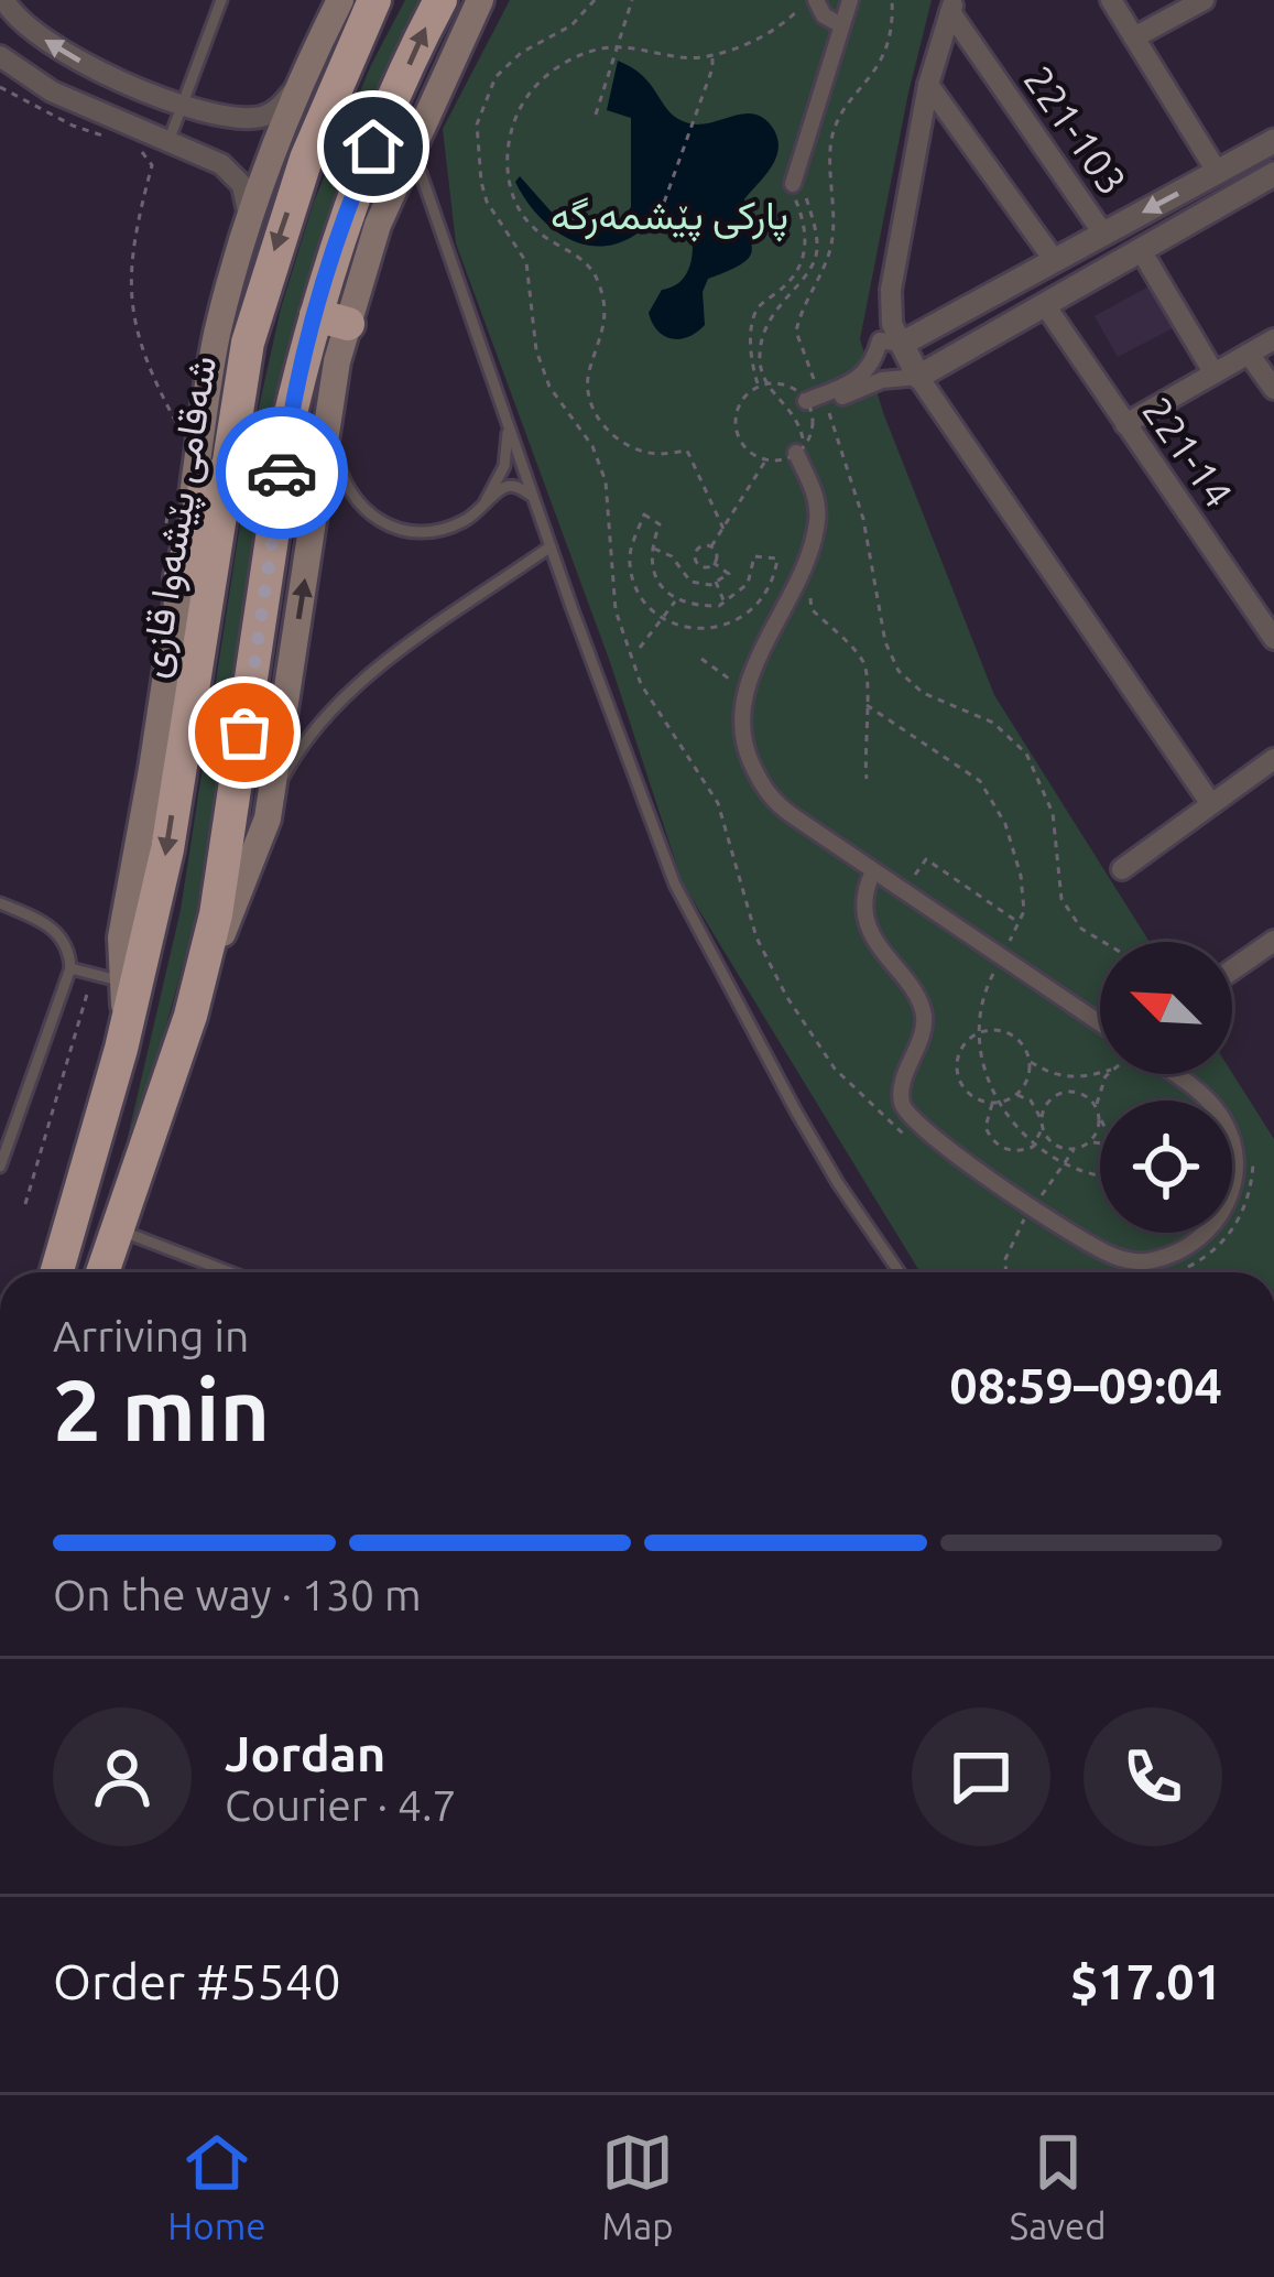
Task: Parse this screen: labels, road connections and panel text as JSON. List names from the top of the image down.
{
  "streets": {
    "highway": ["شەقامی پێشەوا قازی"],
    "street": ["221-103", "221-14"]
  },
  "parks": ["پارکی پێشمەرگە"],
  "north": "top left",
  "page": {
    "heading": ["2 min", "Arriving in", "08:59–09:04"],
    "panel": [
      "Jordan",
      "Courier · 4.7",
      "Order #5540",
      "$17.01"
    ],
    "bar": "On the way · 130 m",
    "tabs": ["Home", "Map", "Saved"]
  }
}
